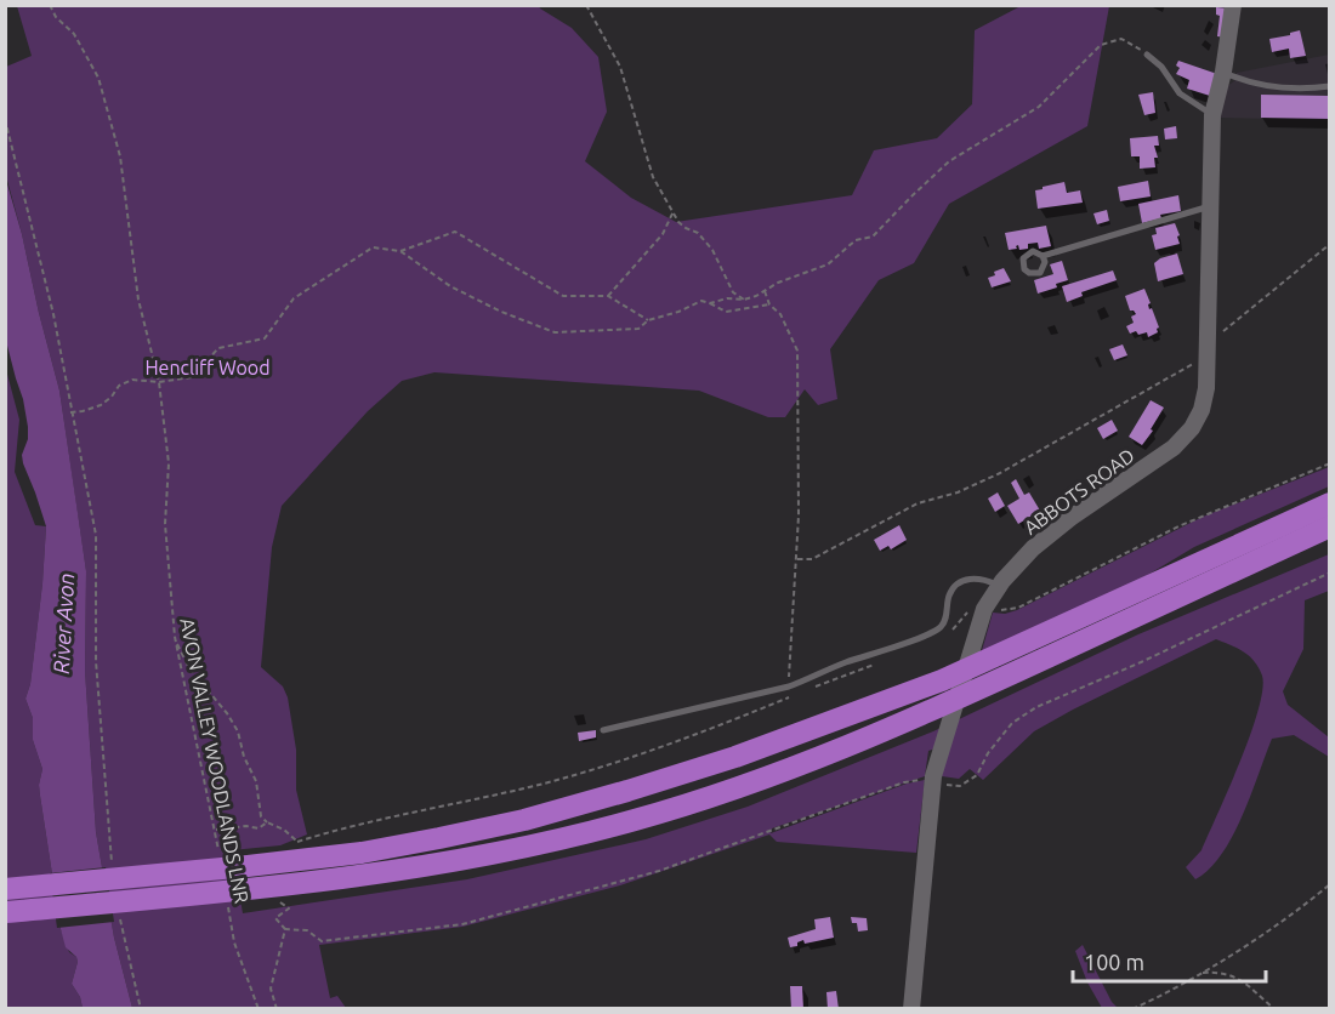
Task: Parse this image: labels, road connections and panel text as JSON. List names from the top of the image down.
{
  "streets": {
    "street": ["ABBOTS ROAD"],
    "path": ["AVON VALLEY WOODLANDS LNR"]
  },
  "water": ["River Avon"],
  "parks": ["Hencliff Wood"],
  "scale_bar": "100 m"
}
